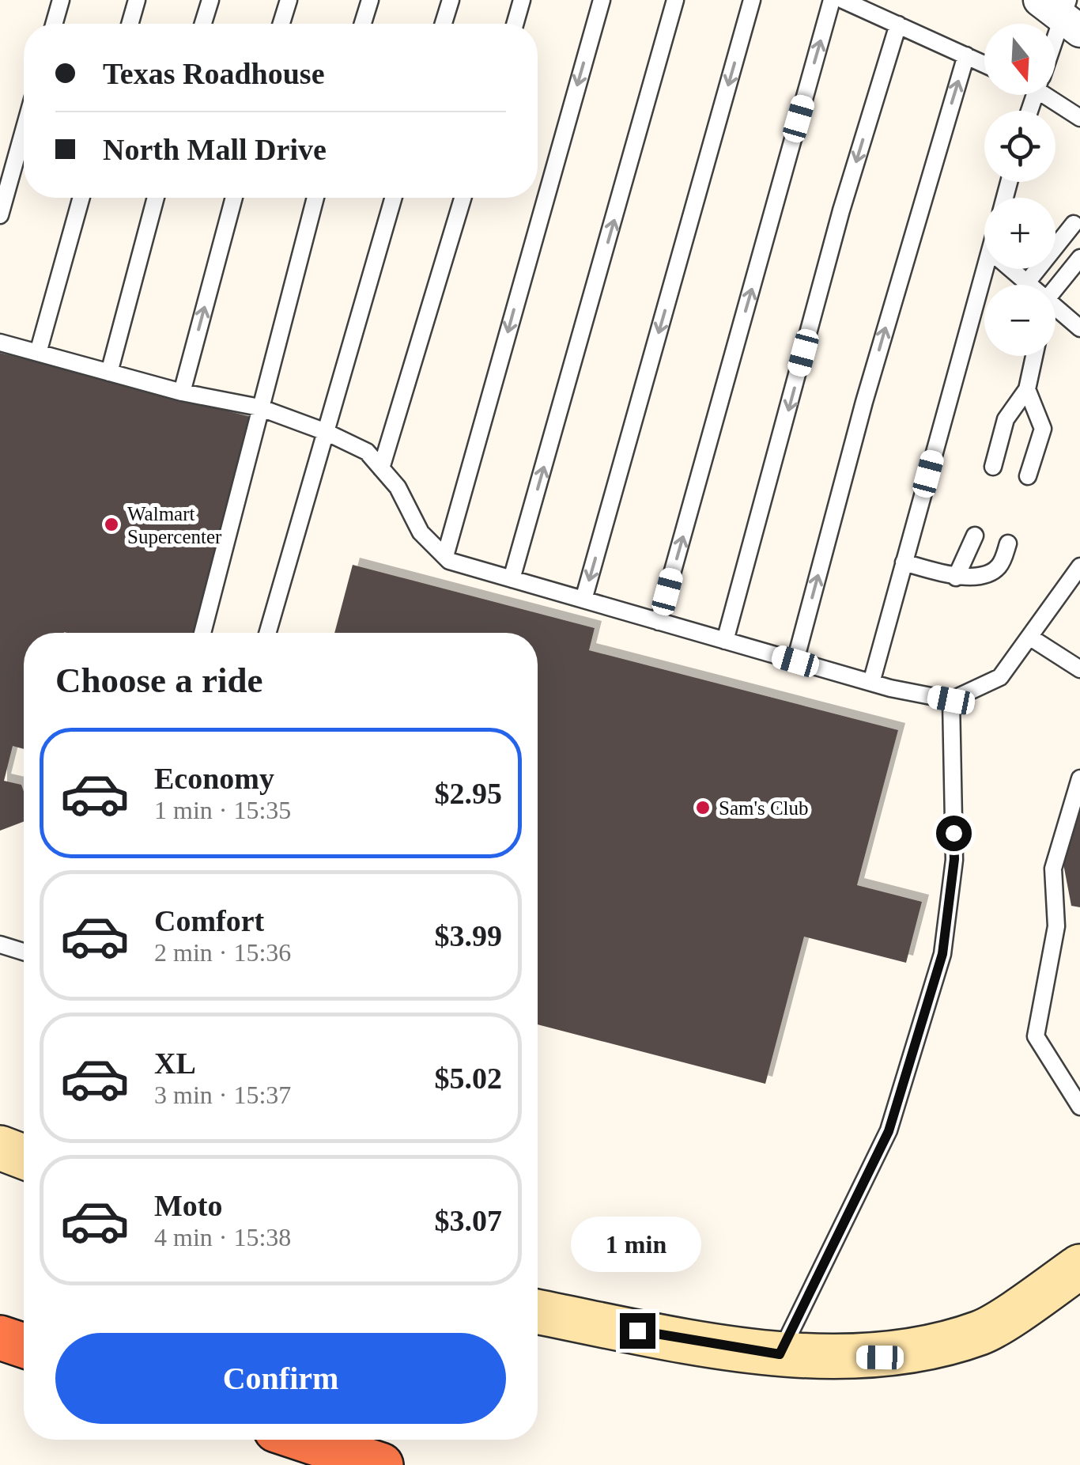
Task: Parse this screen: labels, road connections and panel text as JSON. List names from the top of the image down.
{
  "places": ["Walmart Supercenter", "Sam's Club"],
  "north": "bottom",
  "page": {
    "map_buttons": ["+", "−"],
    "banner": ["Texas Roadhouse", "North Mall Drive"],
    "heading": "Choose a ride",
    "list": [
      {
        "name": "Economy",
        "note": "1 min · 15:35",
        "value": "$2.95"
      },
      {
        "name": "Comfort",
        "note": "2 min · 15:36",
        "value": "$3.99"
      },
      {
        "name": "XL",
        "note": "3 min · 15:37",
        "value": "$5.02"
      },
      {
        "name": "Moto",
        "note": "4 min · 15:38",
        "value": "$3.07"
      }
    ],
    "bubble": "1 min",
    "buttons": "Confirm"
  }
}
